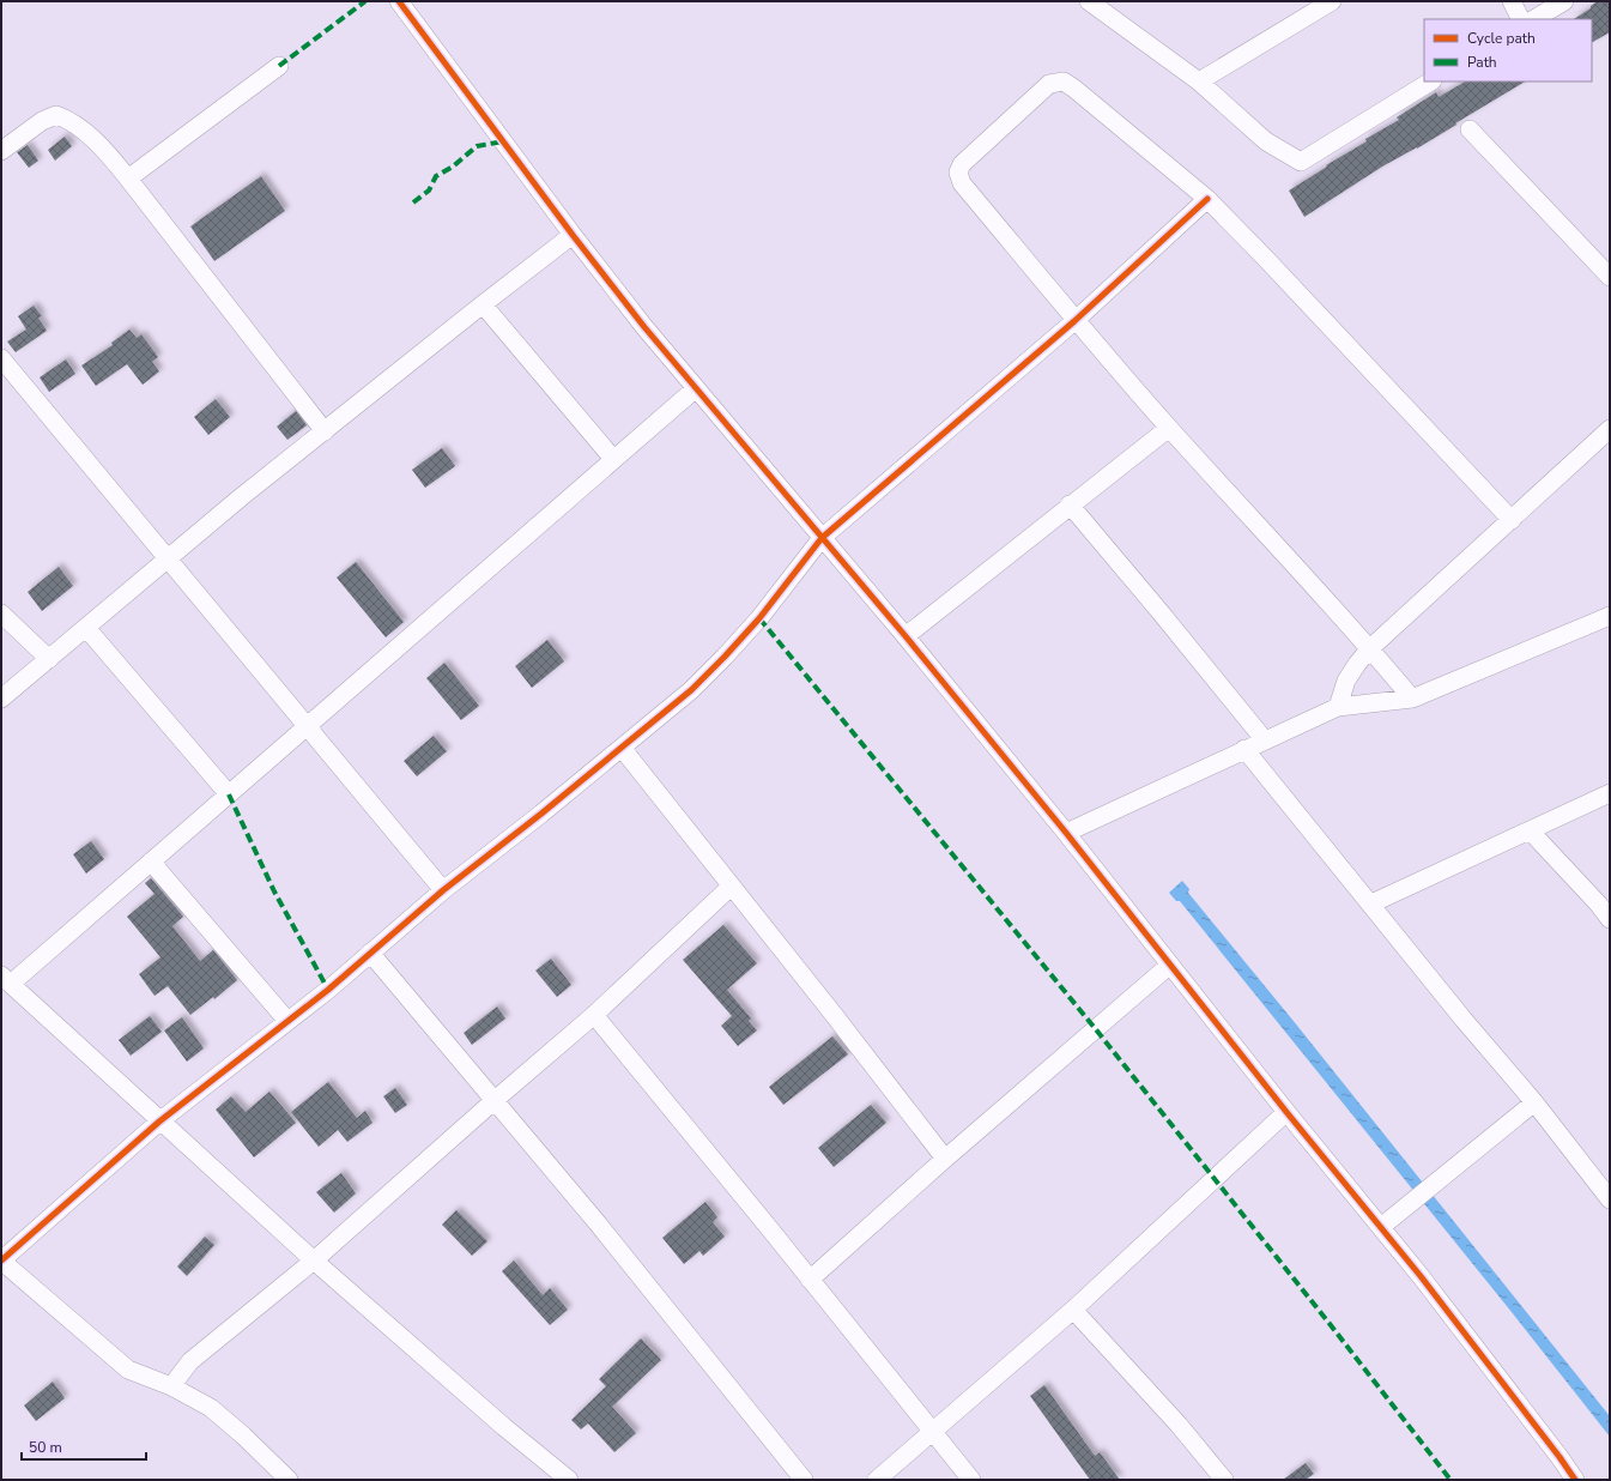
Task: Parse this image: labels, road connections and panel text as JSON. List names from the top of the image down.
{
  "legend": ["Cycle path", "Path"],
  "scale_bar": "50 m"
}
